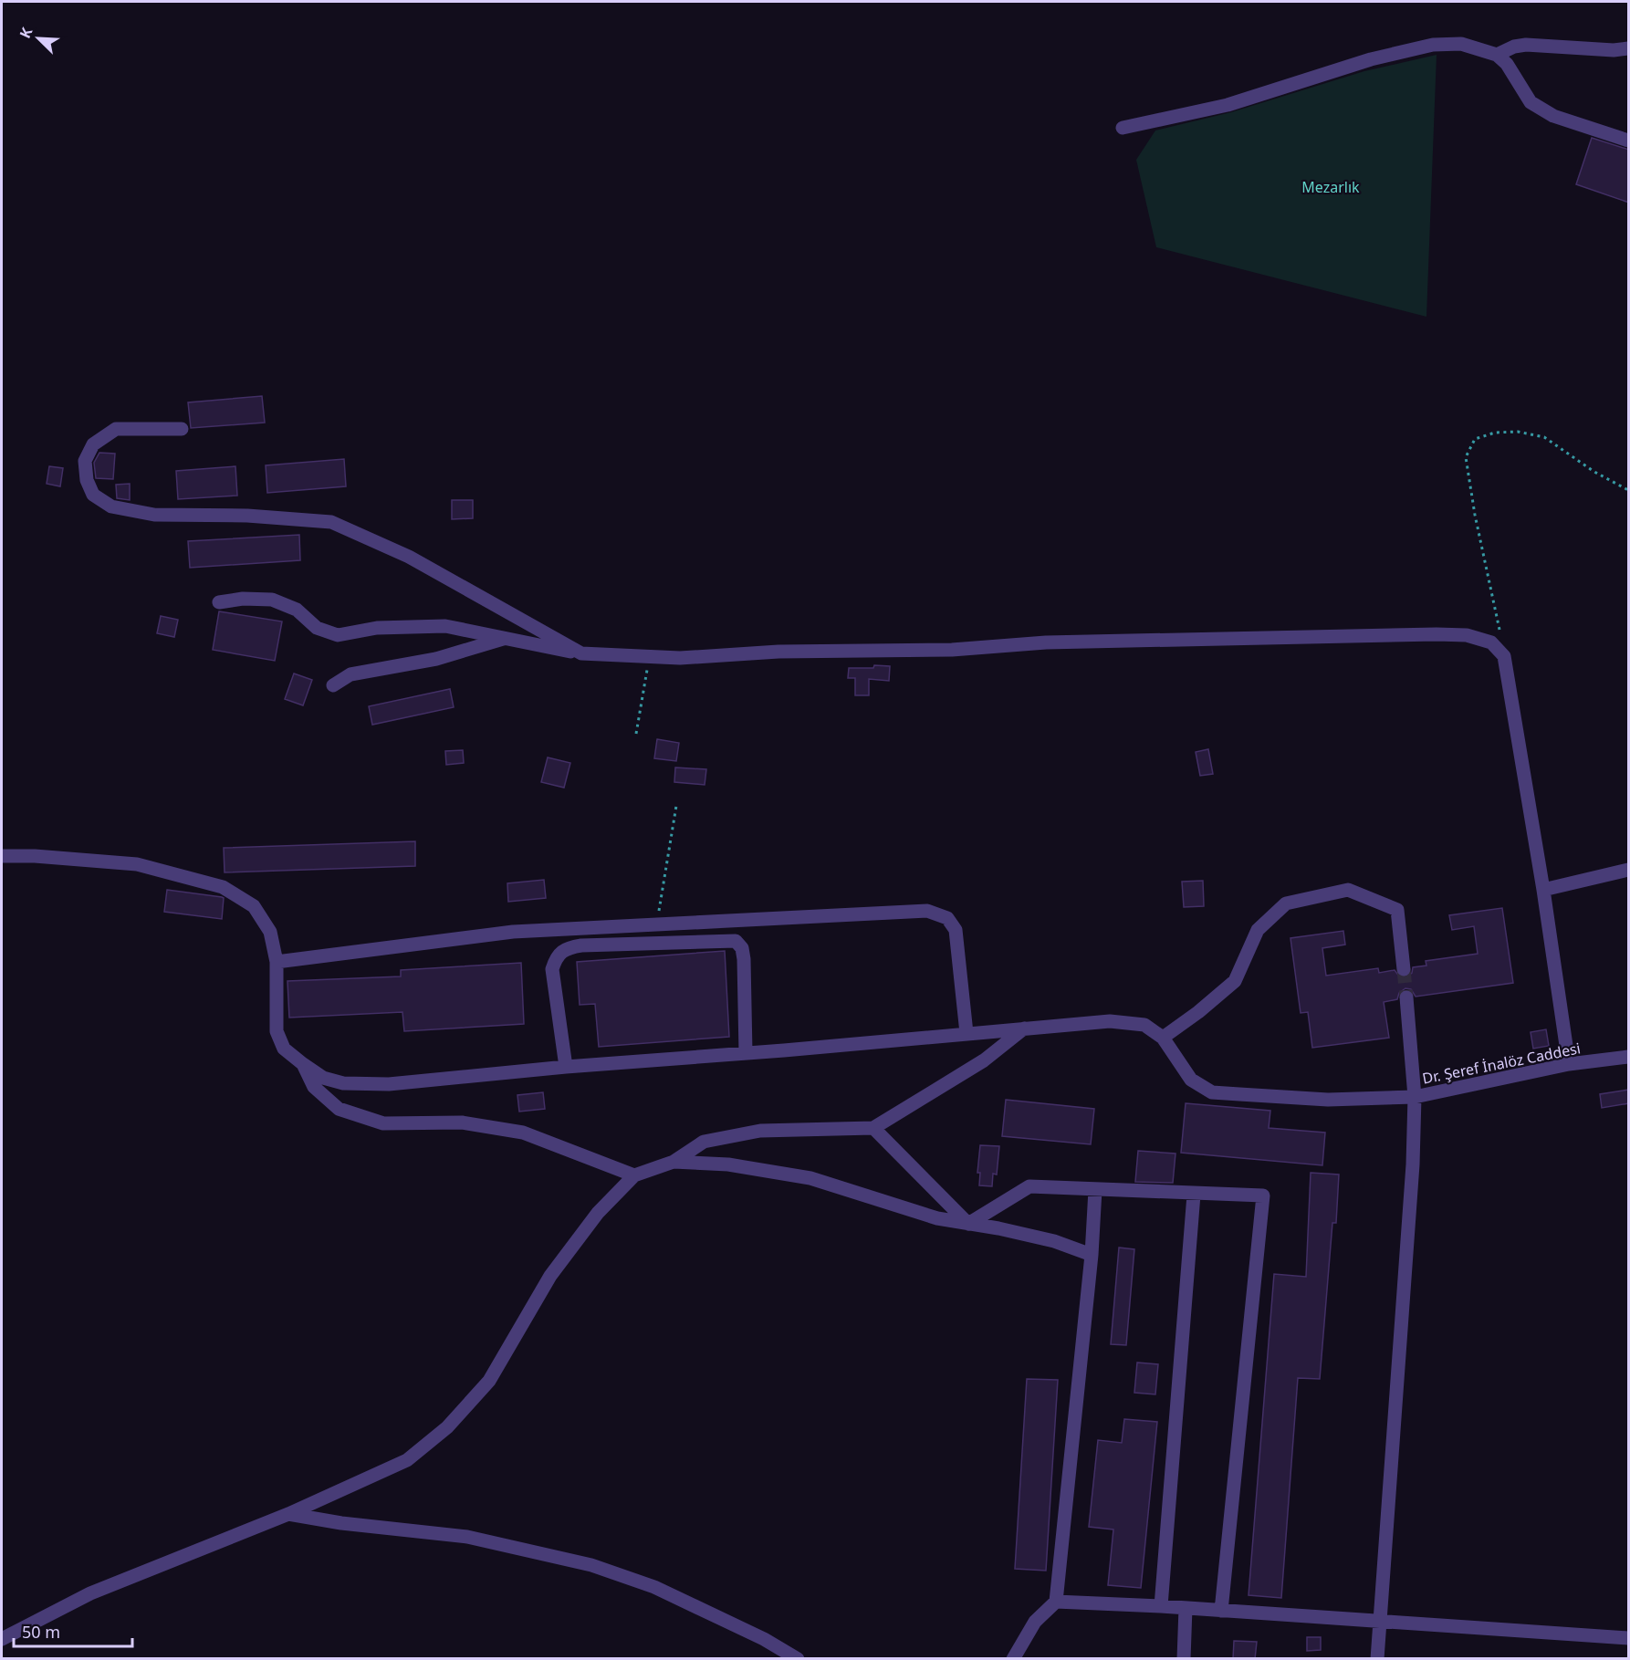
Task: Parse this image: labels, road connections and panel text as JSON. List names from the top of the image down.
{
  "streets": {
    "street": ["Dr. Şeref İnalöz Caddesi"]
  },
  "parks": ["Mezarlık"],
  "scale_bar": "50 m",
  "north": "top left"
}
